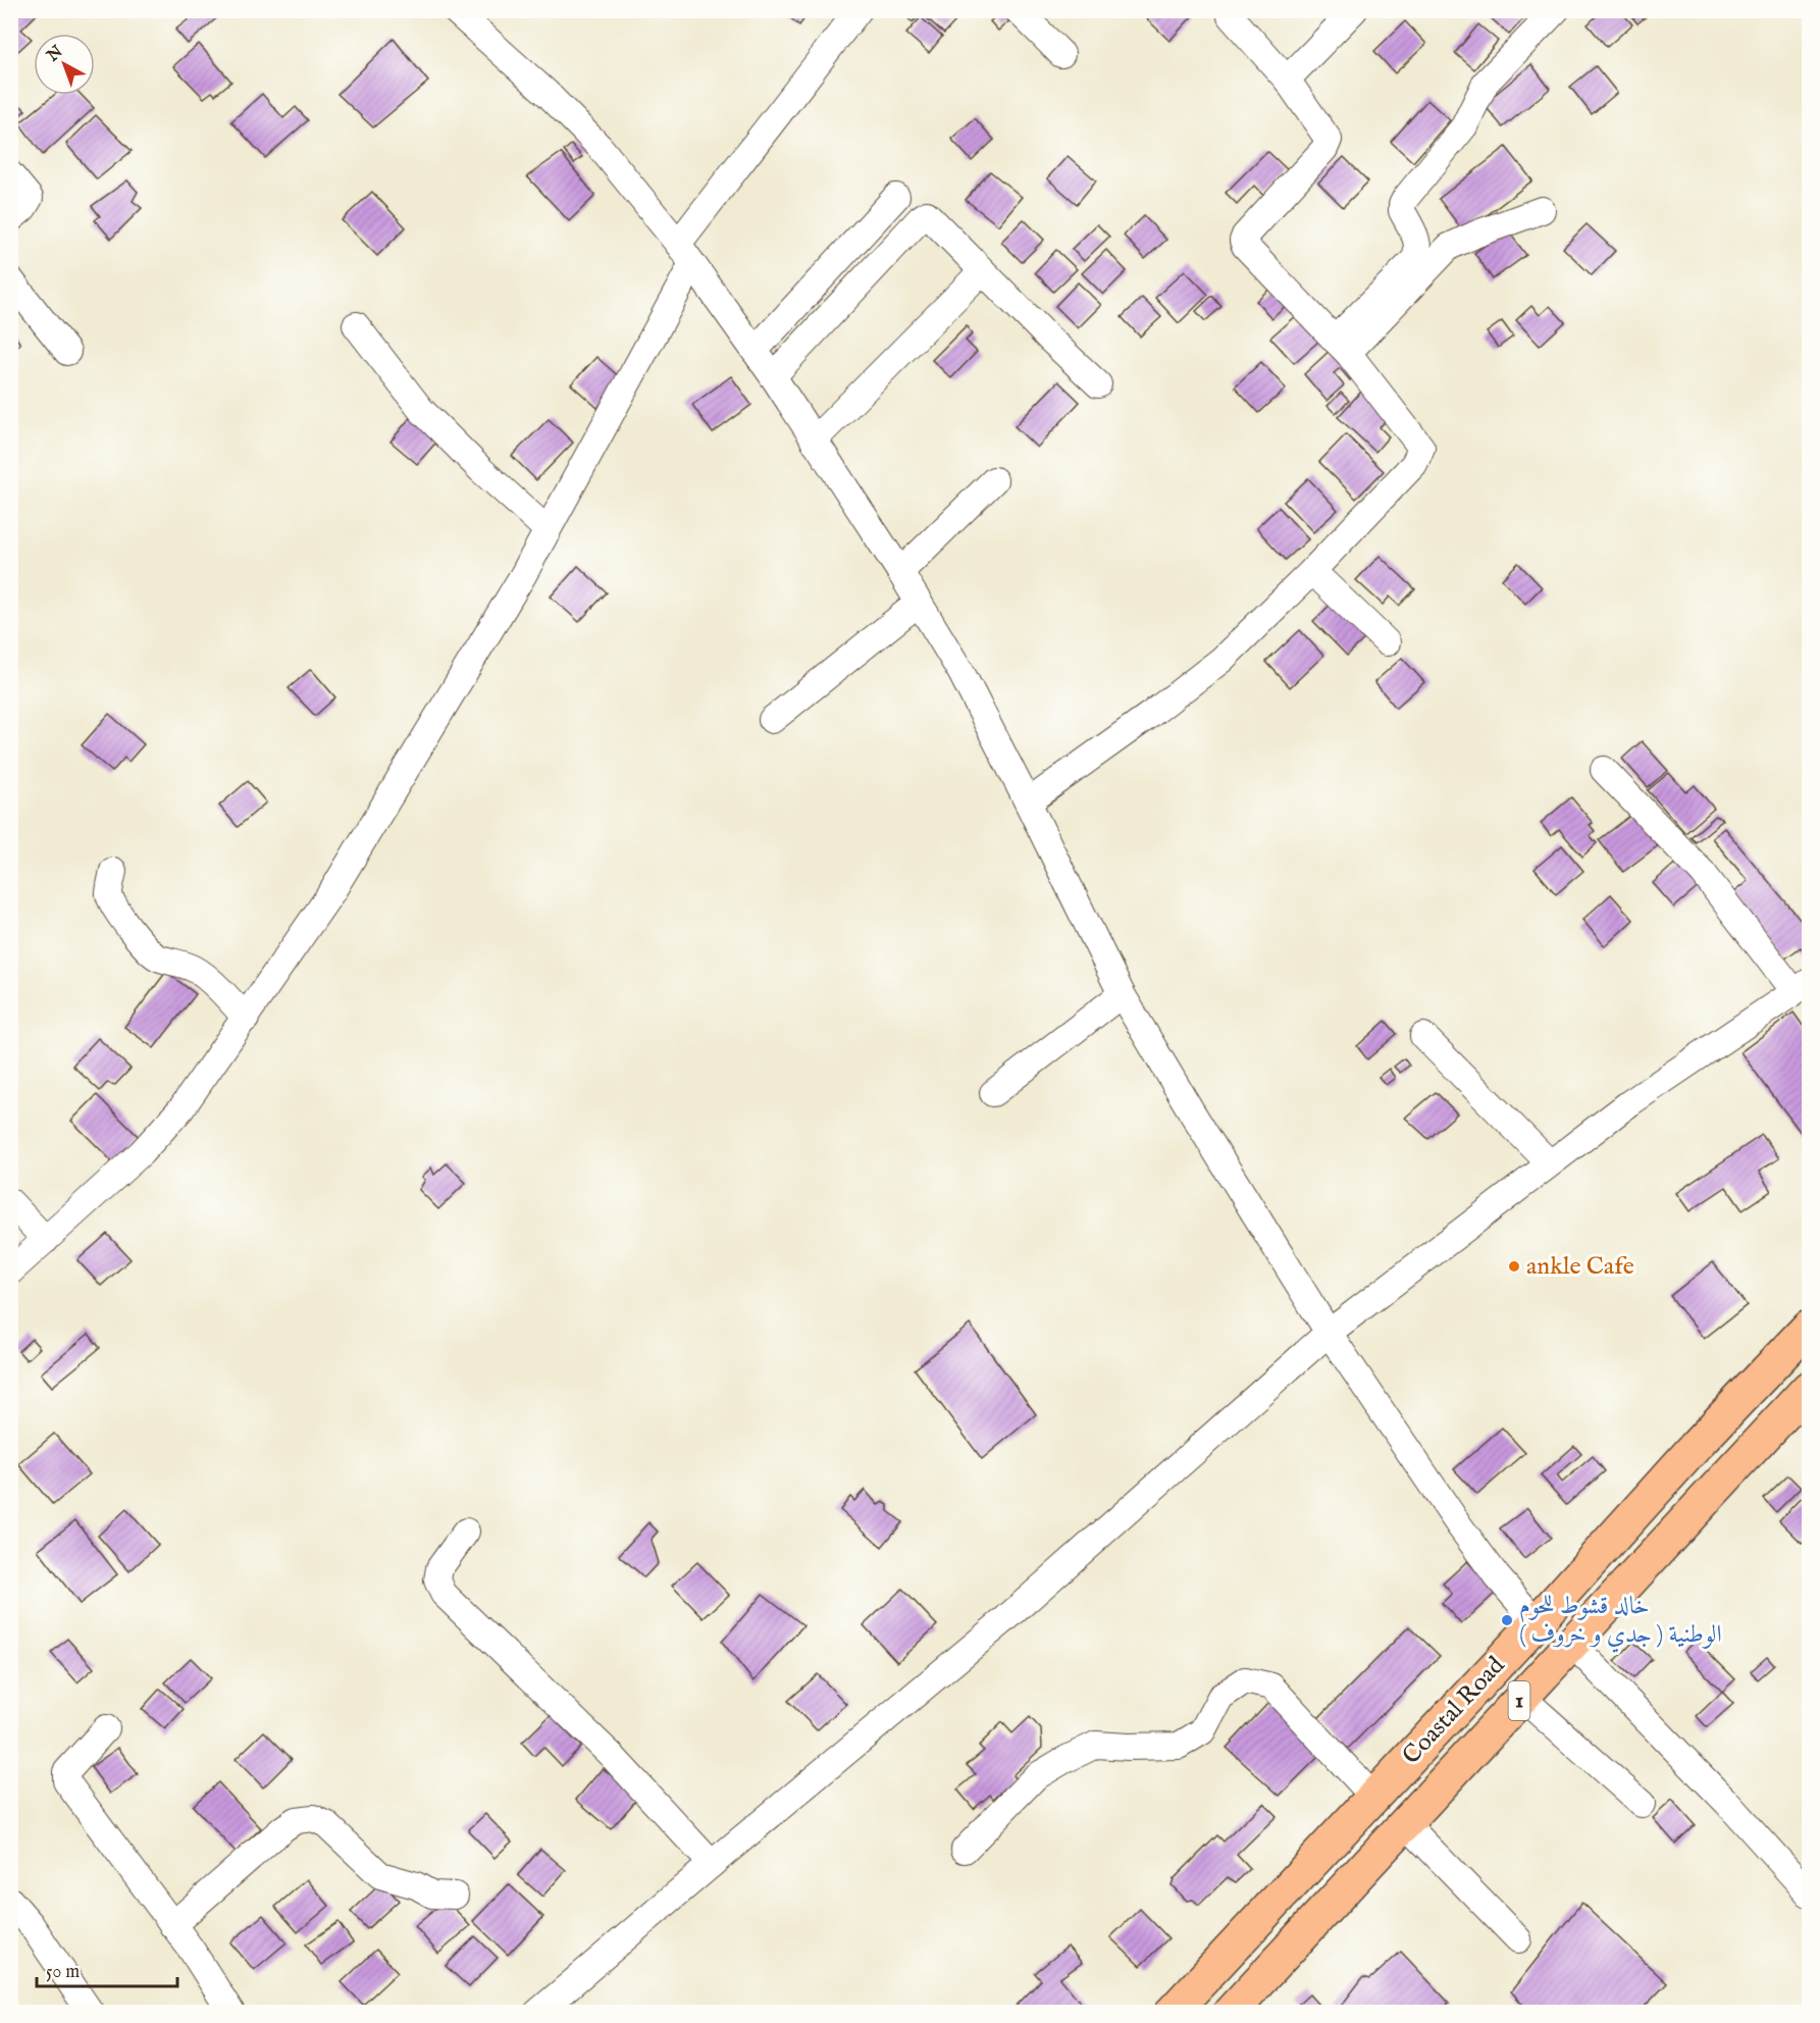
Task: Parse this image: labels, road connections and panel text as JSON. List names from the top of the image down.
{
  "streets": {
    "highway": ["1", "Coastal Road"]
  },
  "places": ["ankle Cafe", "خالد قشوط للحوم الوطنية ( جدي و خروف )"],
  "scale_bar": "50 m",
  "north": "top left"
}
